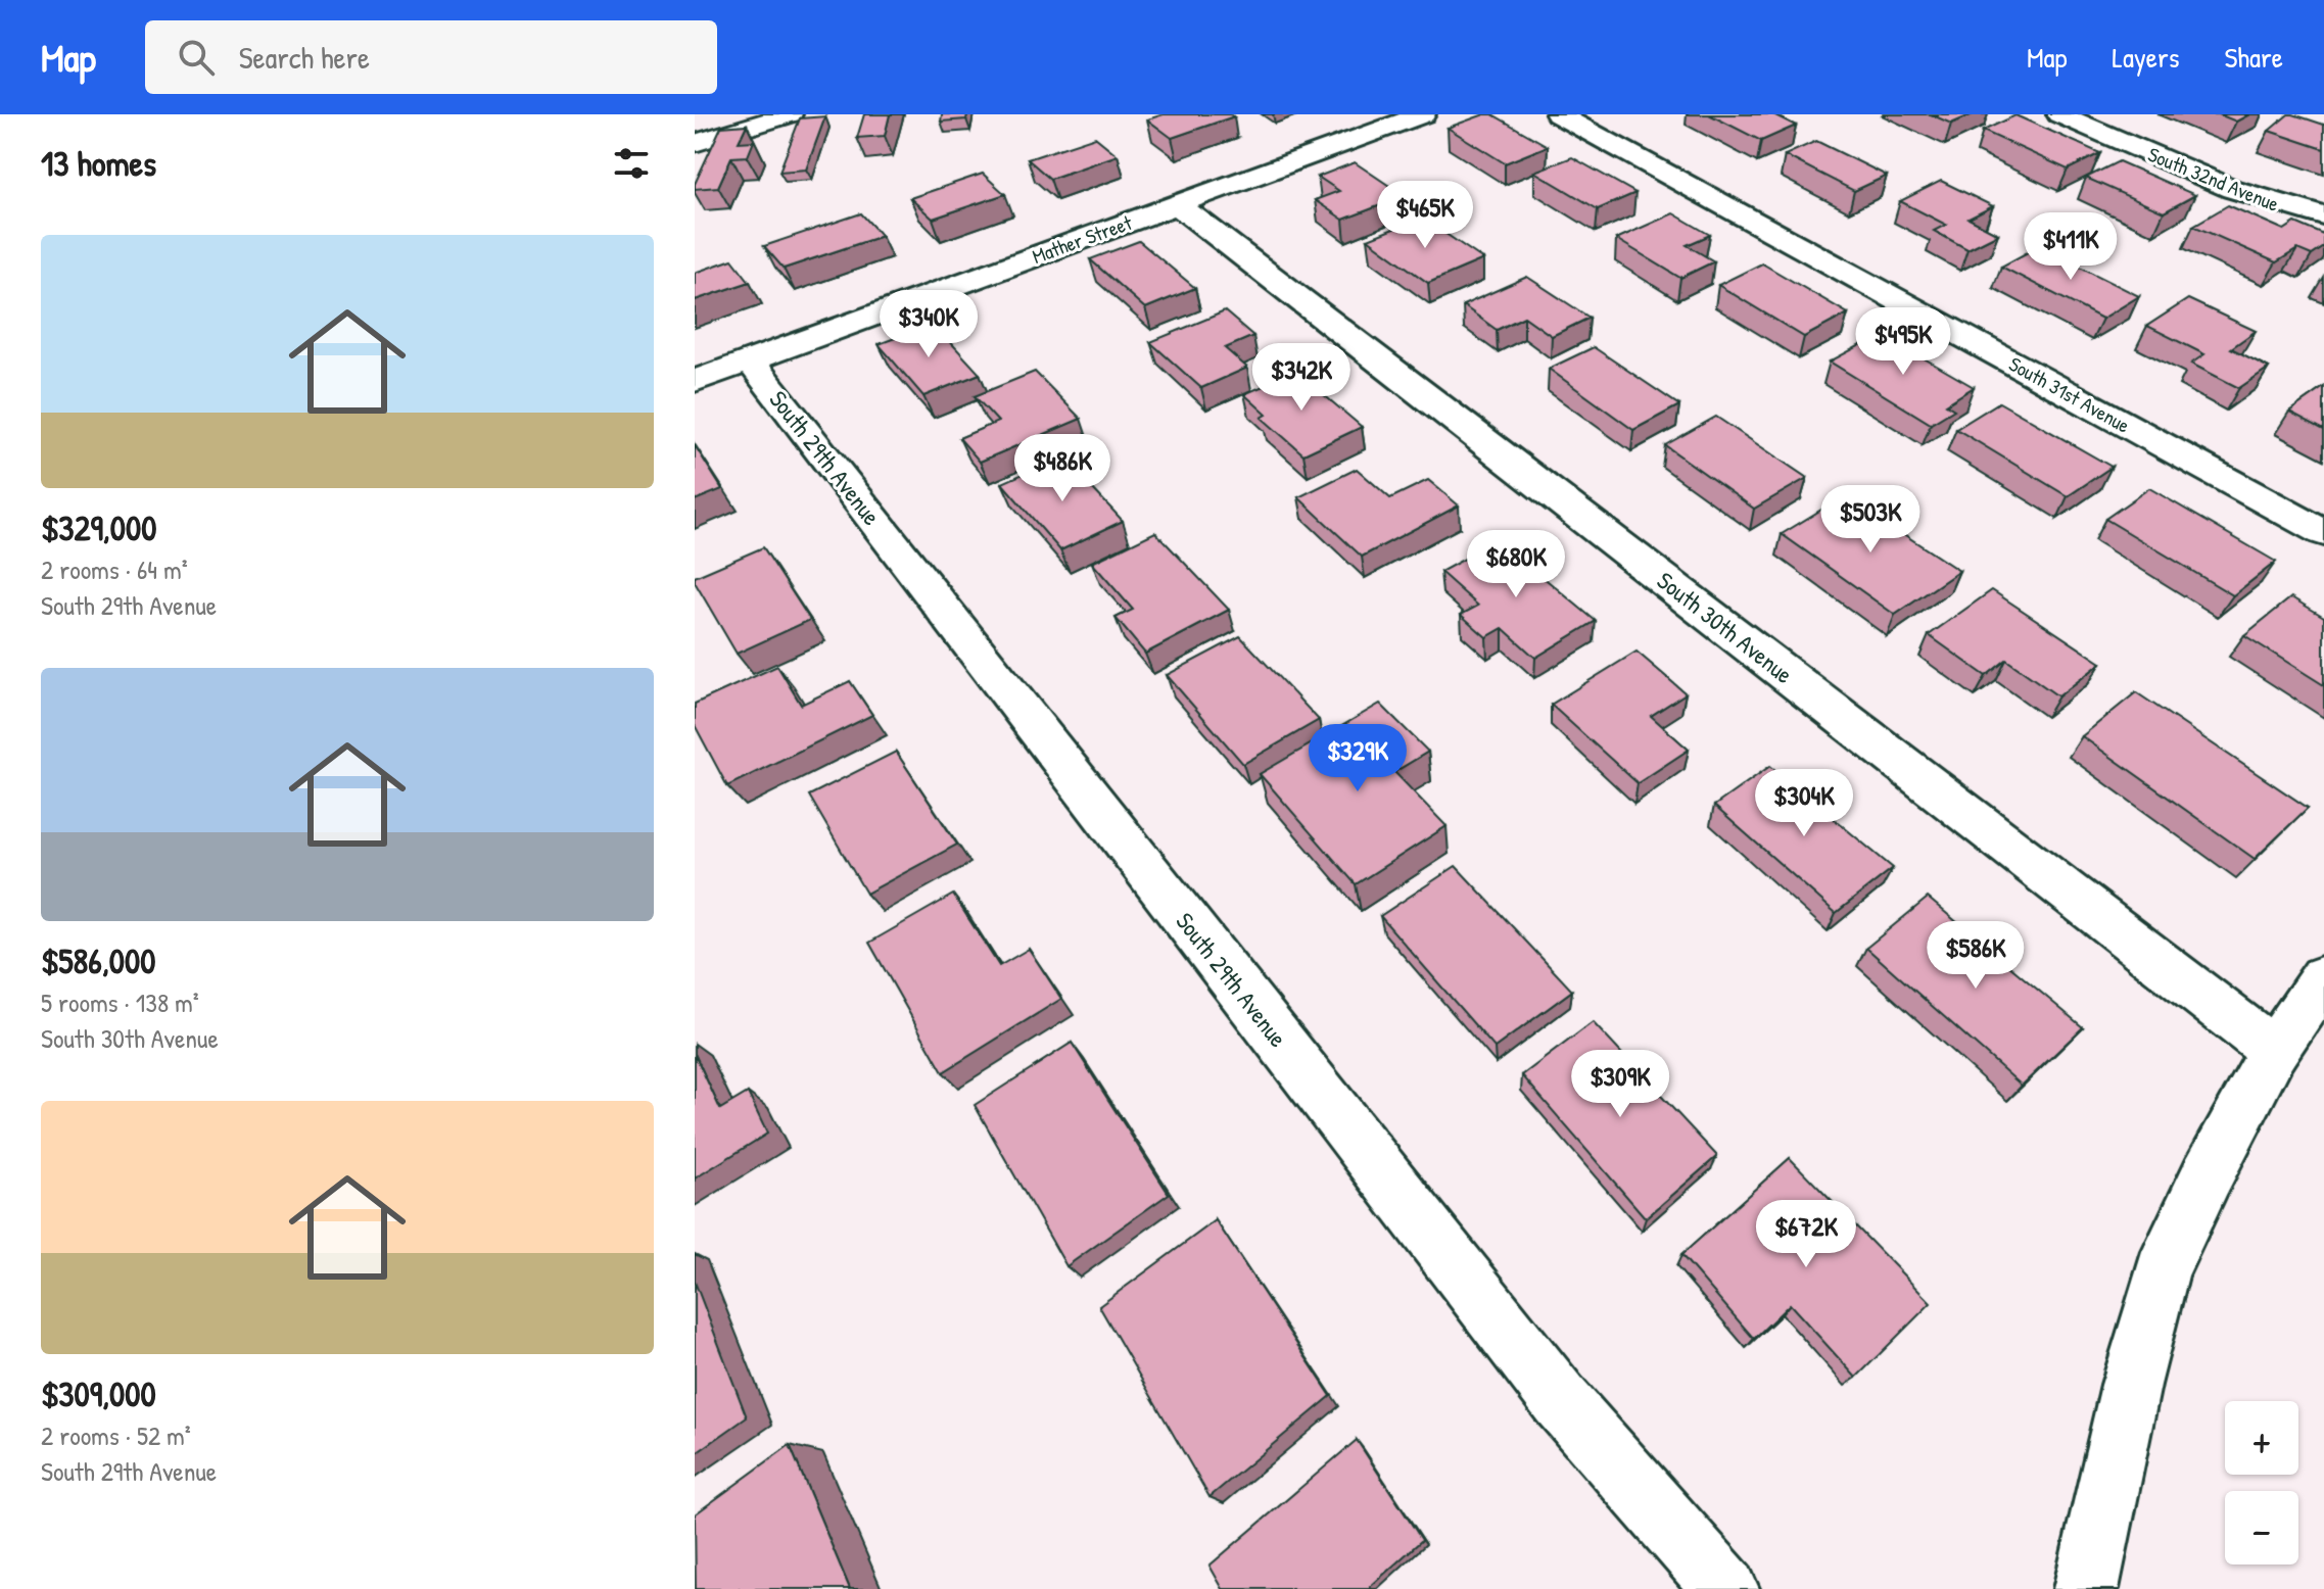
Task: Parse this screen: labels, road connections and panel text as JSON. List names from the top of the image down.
{
  "streets": {
    "street": [
      "South 32nd Avenue",
      "Mather Street",
      "South 31st Avenue",
      "South 29th Avenue",
      "South 30th Avenue"
    ]
  },
  "crossings": [
    ["Mather Street", "South 29th Avenue"],
    ["Mather Street", "South 30th Avenue"]
  ],
  "page": {
    "header": "Map",
    "search": "Search here",
    "nav": ["Map", "Layers", "Share"],
    "heading": "13 homes",
    "price": [
      "$465K",
      "$411K",
      "$340K",
      "$495K",
      "$342K",
      "$486K",
      "$503K",
      "$680K",
      "$329K",
      "$304K",
      "$586K",
      "$309K",
      "$672K"
    ],
    "list": [
      {
        "name": "$329,000",
        "note": "2 rooms · 64 m² · South 29th Avenue"
      },
      {
        "name": "$586,000",
        "note": "5 rooms · 138 m² · South 30th Avenue"
      },
      {
        "name": "$309,000",
        "note": "2 rooms · 52 m² · South 29th Avenue"
      }
    ],
    "map_buttons": ["+", "−"]
  }
}
